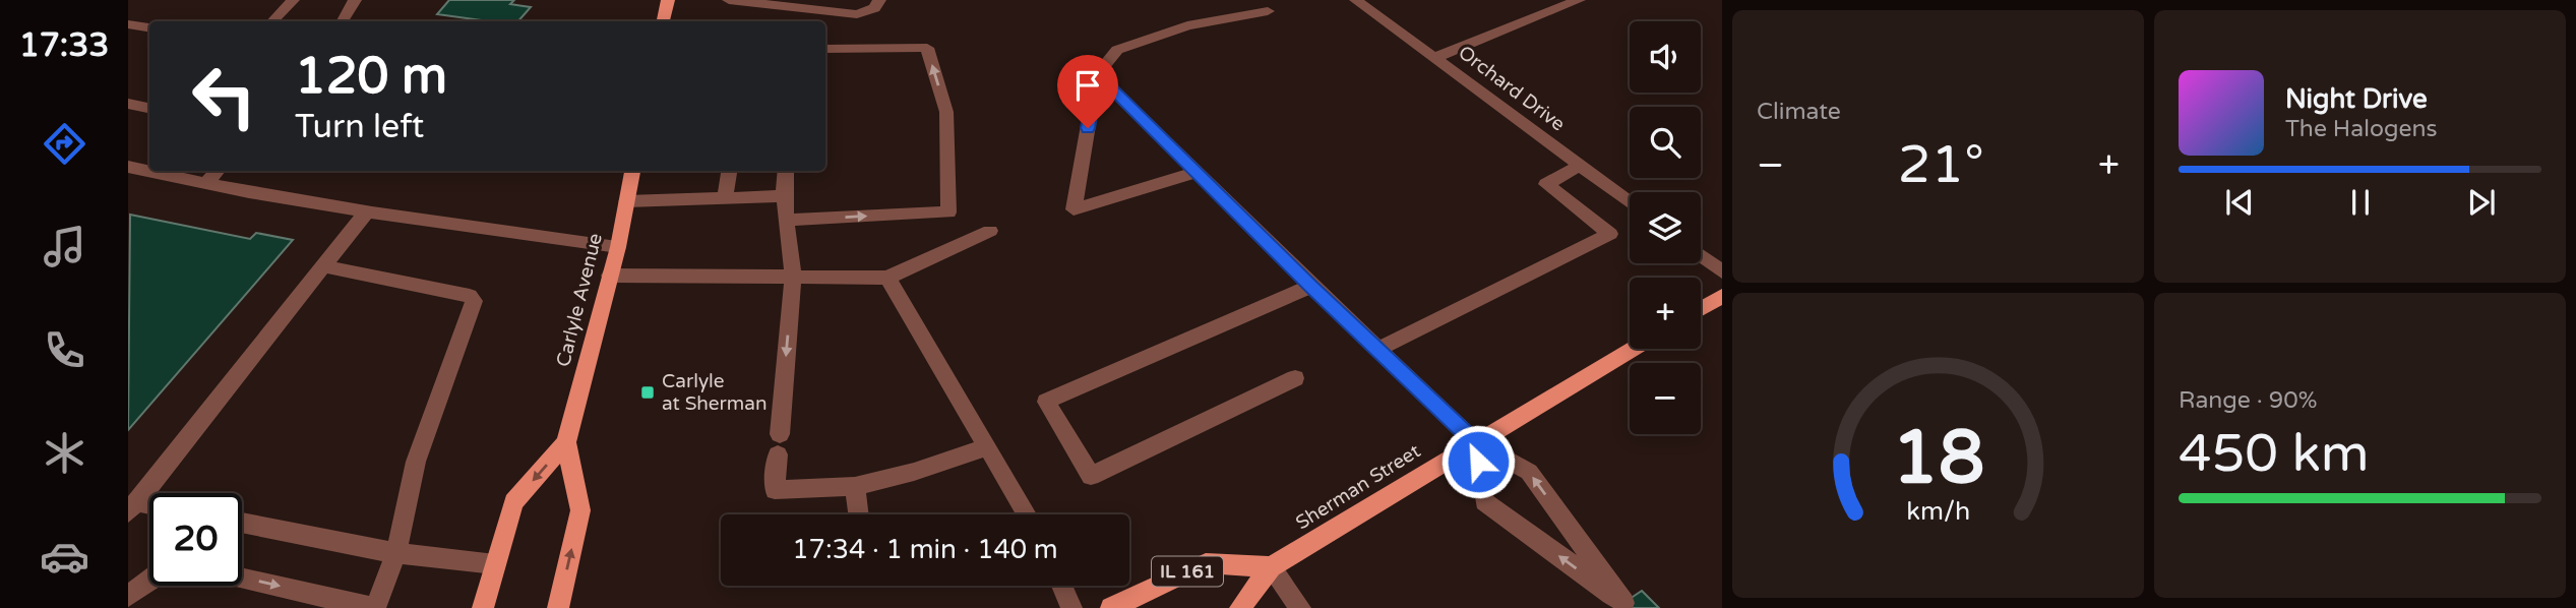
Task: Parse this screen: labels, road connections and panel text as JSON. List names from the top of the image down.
{
  "streets": {
    "main road": ["Carlyle Avenue", "Sherman Street", "IL 161"],
    "street": ["Orchard Drive"]
  },
  "crossings": [
    ["Sherman Street", "IL 161"]
  ],
  "places": {
    "transit": ["Carlyle at Sherman"]
  },
  "page": {
    "tabs": "17:33",
    "tile": [
      "Climate",
      ["Range · 90%", "450 km"]
    ],
    "map_buttons": ["+", "−"],
    "turn": ["120 m", "Turn left"],
    "song": ["Night Drive", "The Halogens"],
    "heat": ["−", "21°", "+"],
    "limit": "20",
    "trip": "17:34 · 1 min · 140 m",
    "gauge": ["18", "km/h"]
  }
}
